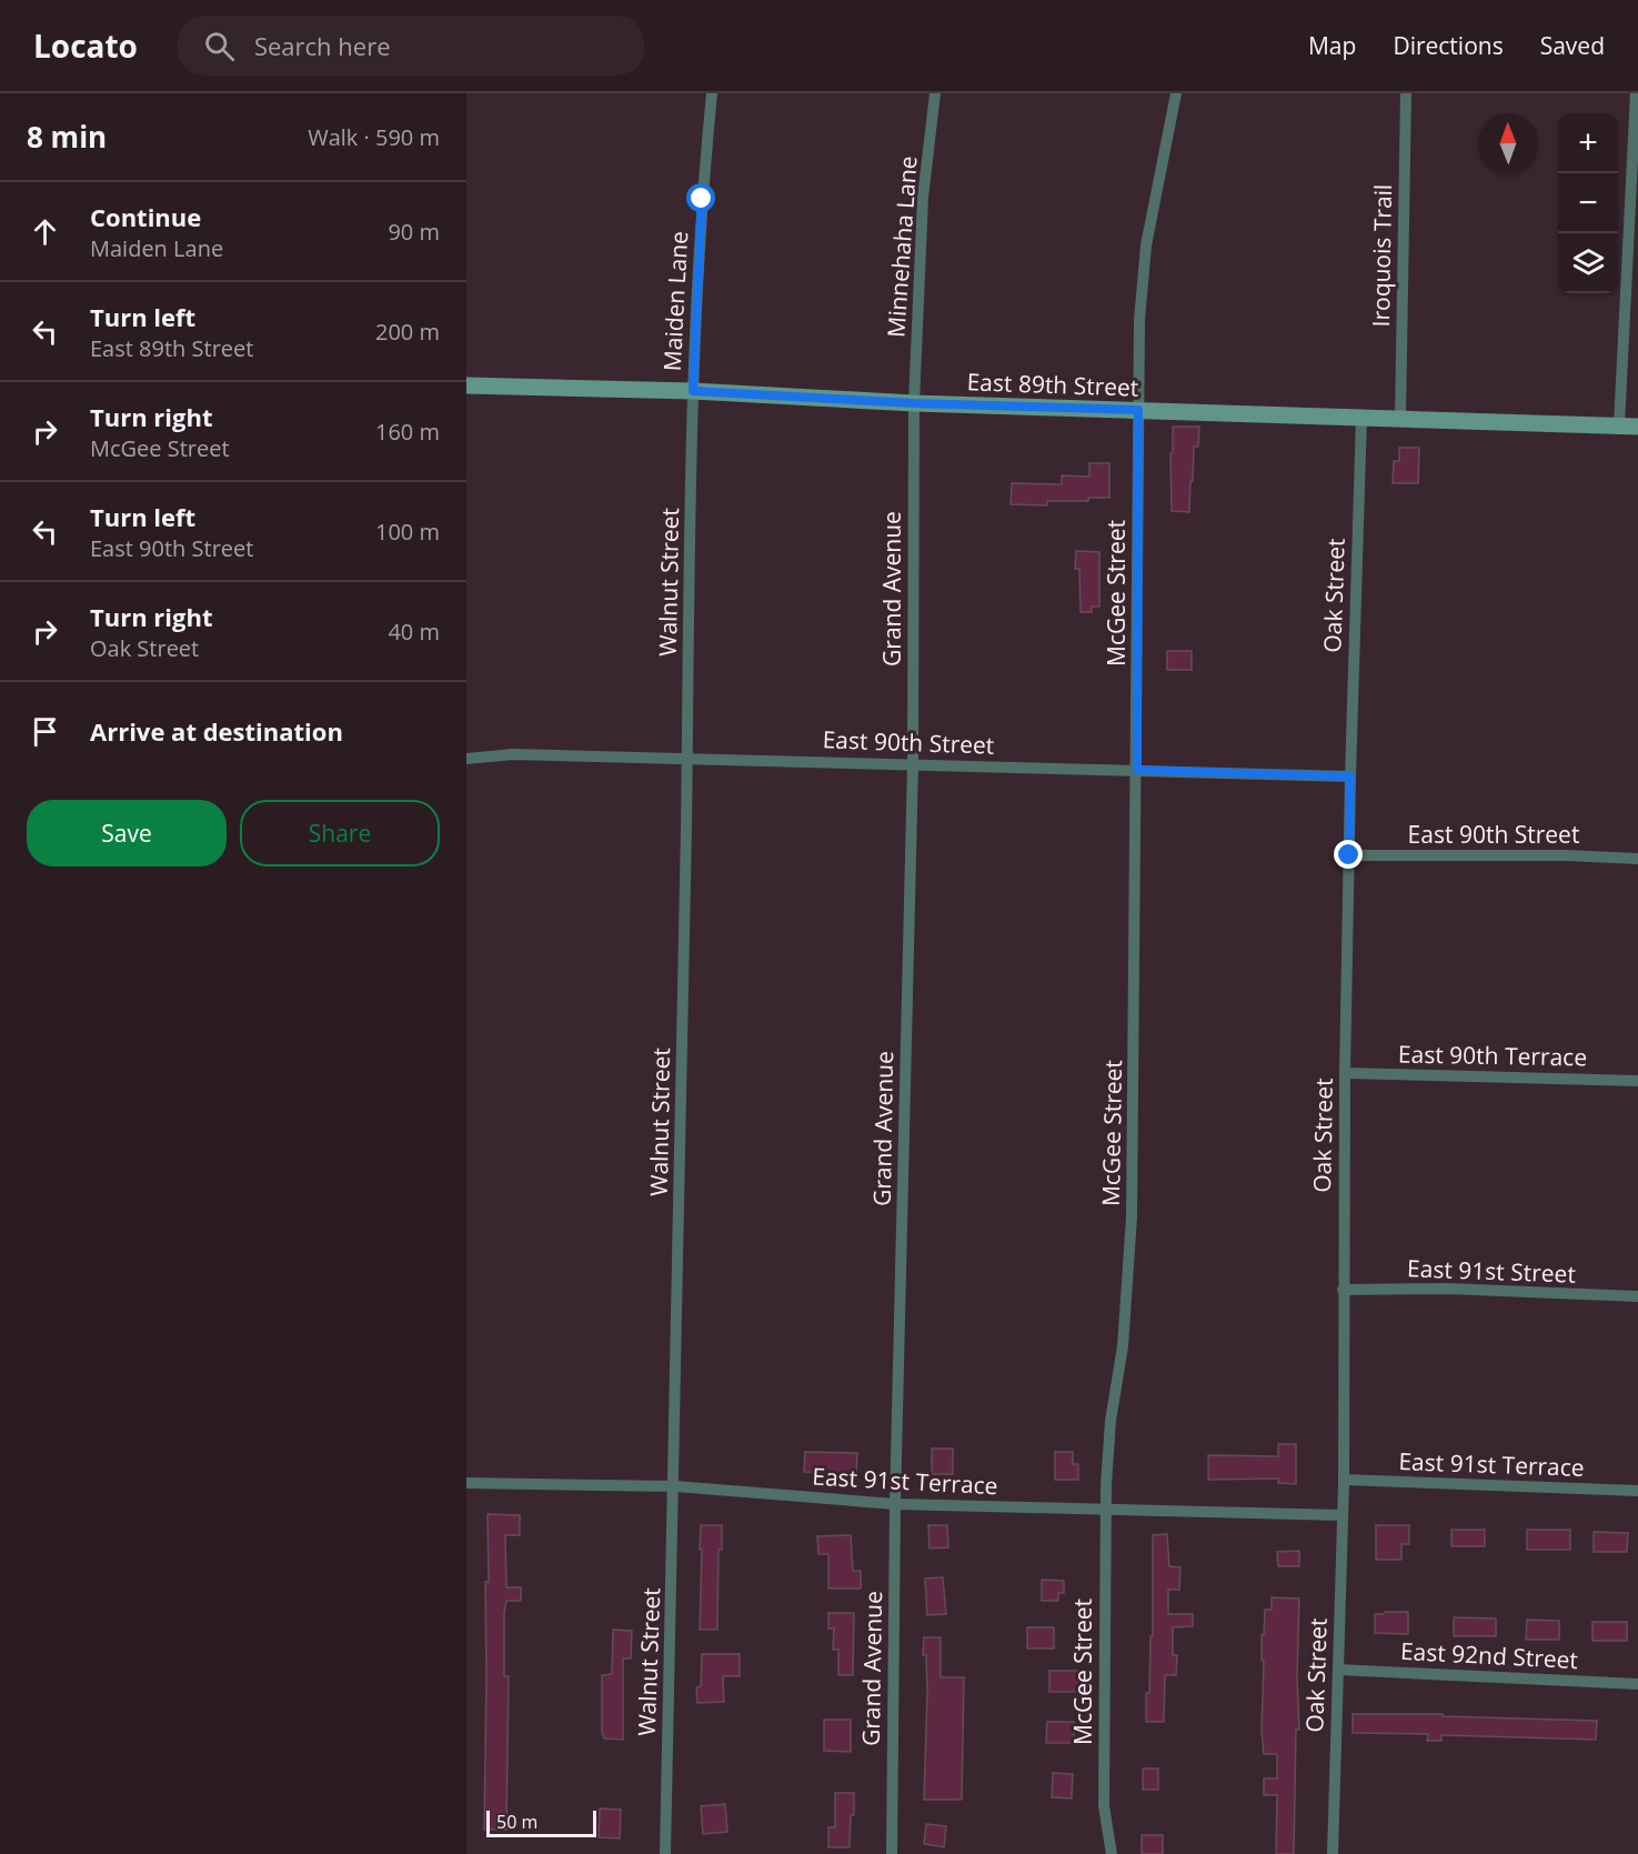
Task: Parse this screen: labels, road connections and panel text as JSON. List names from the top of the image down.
{
  "streets": {
    "street": [
      "Minnehaha Lane",
      "Iroquois Trail",
      "Maiden Lane",
      "East 89th Street",
      "Walnut Street",
      "Grand Avenue",
      "McGee Street",
      "Oak Street",
      "East 90th Street",
      "East 90th Terrace",
      "East 91st Street",
      "East 91st Terrace",
      "East 92nd Street"
    ]
  },
  "crossings": [
    ["Minnehaha Lane", "East 89th Street"],
    ["Minnehaha Lane", "Grand Avenue"],
    ["Iroquois Trail", "East 89th Street"],
    ["Maiden Lane", "East 89th Street"],
    ["Maiden Lane", "Walnut Street"],
    ["East 89th Street", "Walnut Street"],
    ["East 89th Street", "Grand Avenue"],
    ["East 89th Street", "McGee Street"],
    ["East 89th Street", "Oak Street"],
    ["Walnut Street", "East 90th Street"],
    ["Walnut Street", "East 91st Terrace"],
    ["Grand Avenue", "East 90th Street"],
    ["Grand Avenue", "East 91st Terrace"],
    ["McGee Street", "East 90th Street"],
    ["McGee Street", "East 91st Terrace"],
    ["Oak Street", "East 90th Street"],
    ["Oak Street", "East 90th Terrace"],
    ["Oak Street", "East 91st Street"],
    ["Oak Street", "East 91st Terrace"],
    ["Oak Street", "East 92nd Street"]
  ],
  "scale_bar": "50 m",
  "north": "top",
  "page": {
    "header": "Locato",
    "search": "Search here",
    "nav": ["Map", "Directions", "Saved"],
    "heading": ["8 min", "Walk · 590 m"],
    "map_buttons": ["+", "−"],
    "list": [
      ["Continue", "Maiden Lane", "90 m"],
      ["Turn left", "East 89th Street", "200 m"],
      ["Turn right", "McGee Street", "160 m"],
      ["Turn left", "East 90th Street", "100 m"],
      ["Turn right", "Oak Street", "40 m"],
      "Arrive at destination"
    ],
    "buttons": ["Save", "Share"],
    "scale": "50 m"
  }
}
